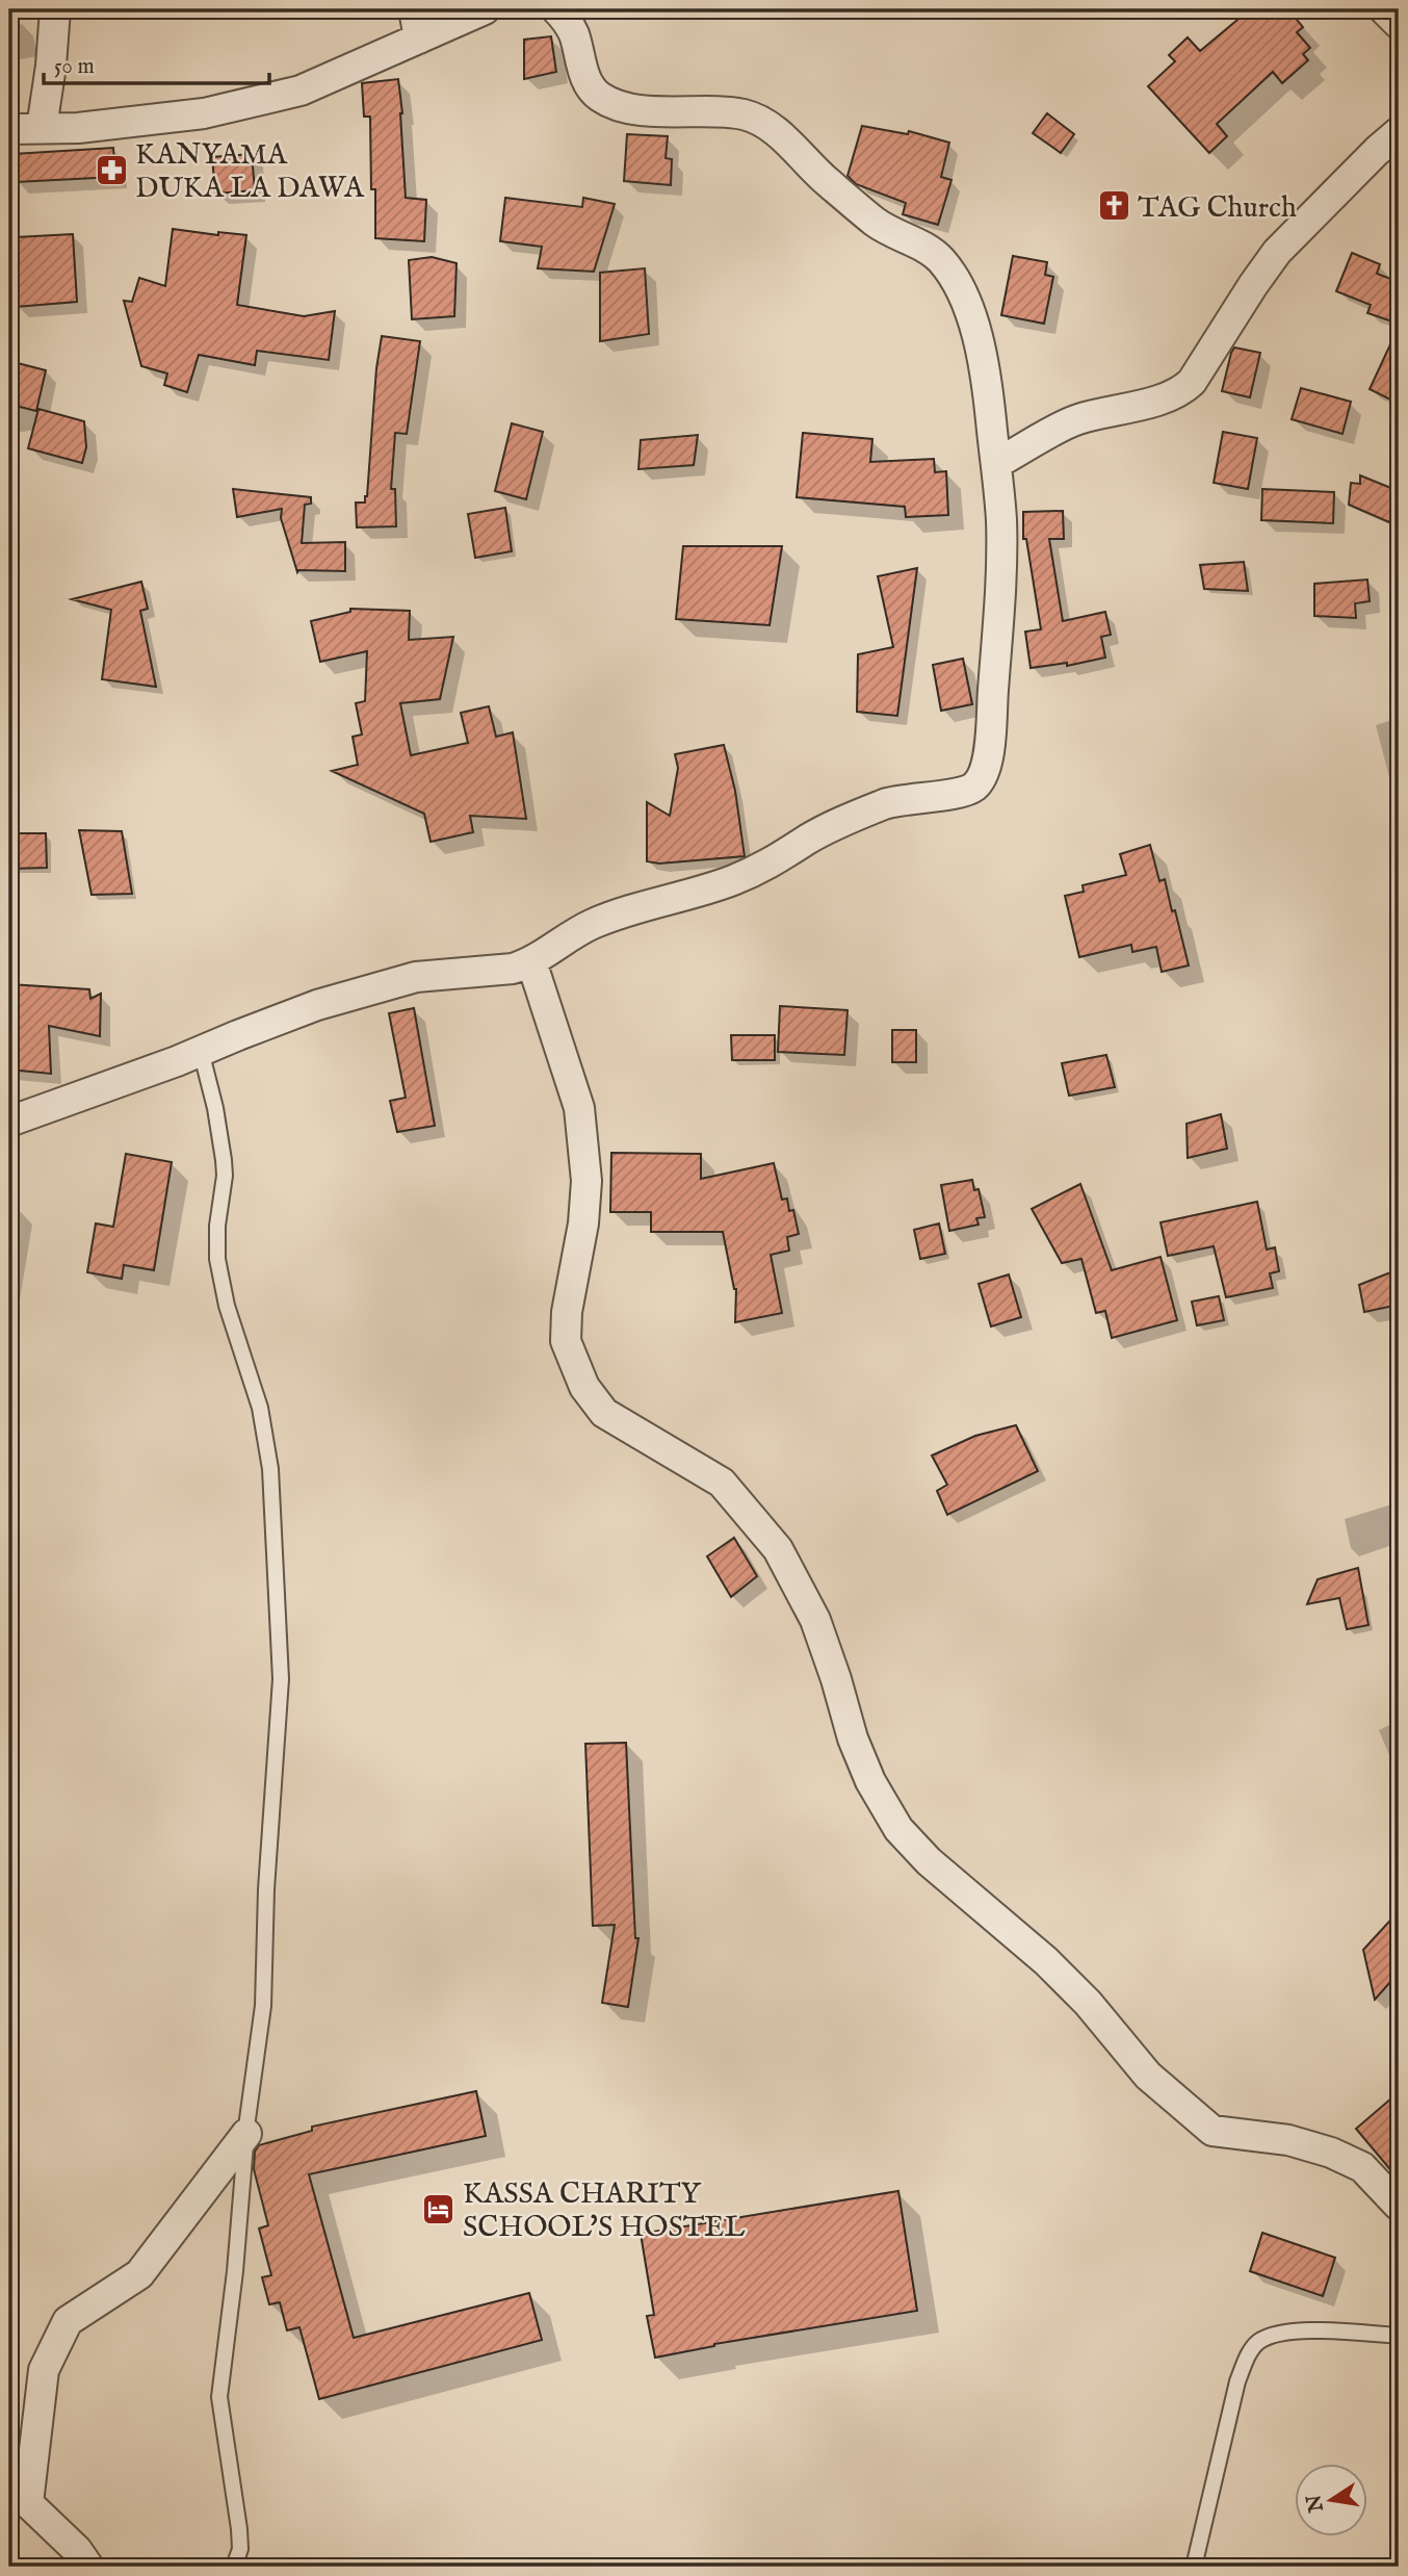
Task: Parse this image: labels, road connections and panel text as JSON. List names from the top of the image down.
{
  "places": {
    "pharmacy": ["KANYAMA DUKA LA DAWA"],
    "church": ["TAG Church"],
    "hotel": ["KASSA CHARITY SCHOOL'S HOSTEL"]
  },
  "scale_bar": "50 m",
  "north": "left"
}
